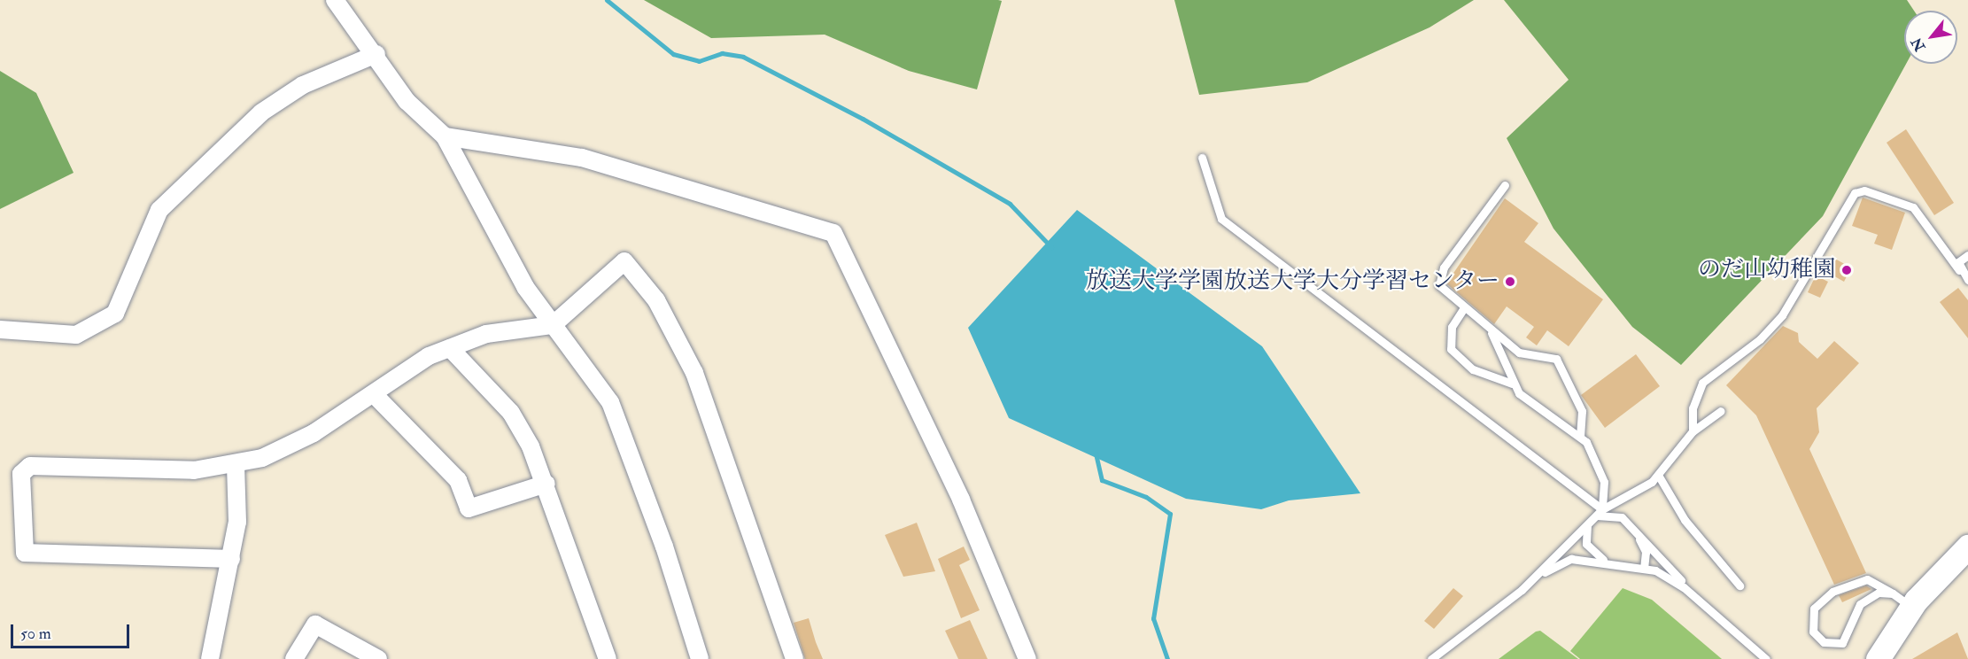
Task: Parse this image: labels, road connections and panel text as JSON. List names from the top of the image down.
{
  "places": ["のだ山幼稚園", "放送大学学園放送大学大分学習センター"],
  "scale_bar": "50 m",
  "north": "bottom left"
}
